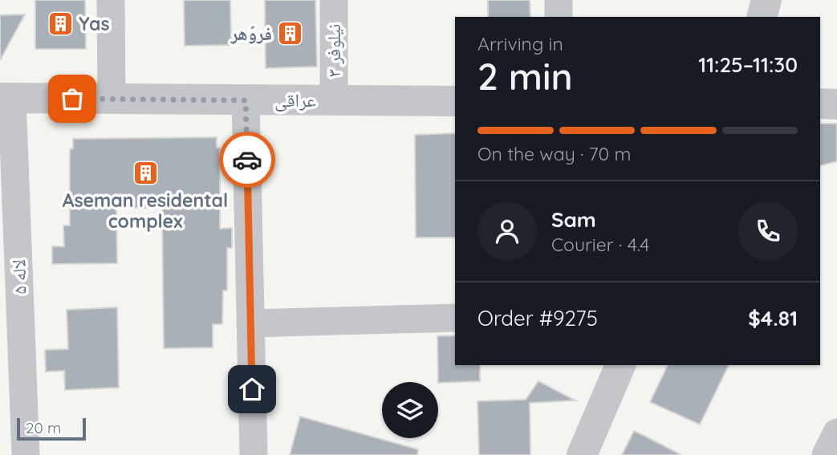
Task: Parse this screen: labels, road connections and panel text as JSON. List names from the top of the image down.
{
  "streets": {
    "street": ["نیلوفر ۳", "عراقی", "لاله ۵"]
  },
  "crossings": [
    ["نیلوفر ۳", "عراقی"],
    ["عراقی", "لاله ۵"]
  ],
  "places": {
    "building": ["Yas", "فروّهر", "Aseman residental complex"]
  },
  "scale_bar": "20 m",
  "page": {
    "heading": ["2 min", "Arriving in", "11:25–11:30"],
    "panel": [
      "Sam",
      "Courier · 4.4",
      "Order #9275",
      "$4.81"
    ],
    "bar": "On the way · 70 m",
    "scale": "20 m"
  }
}
